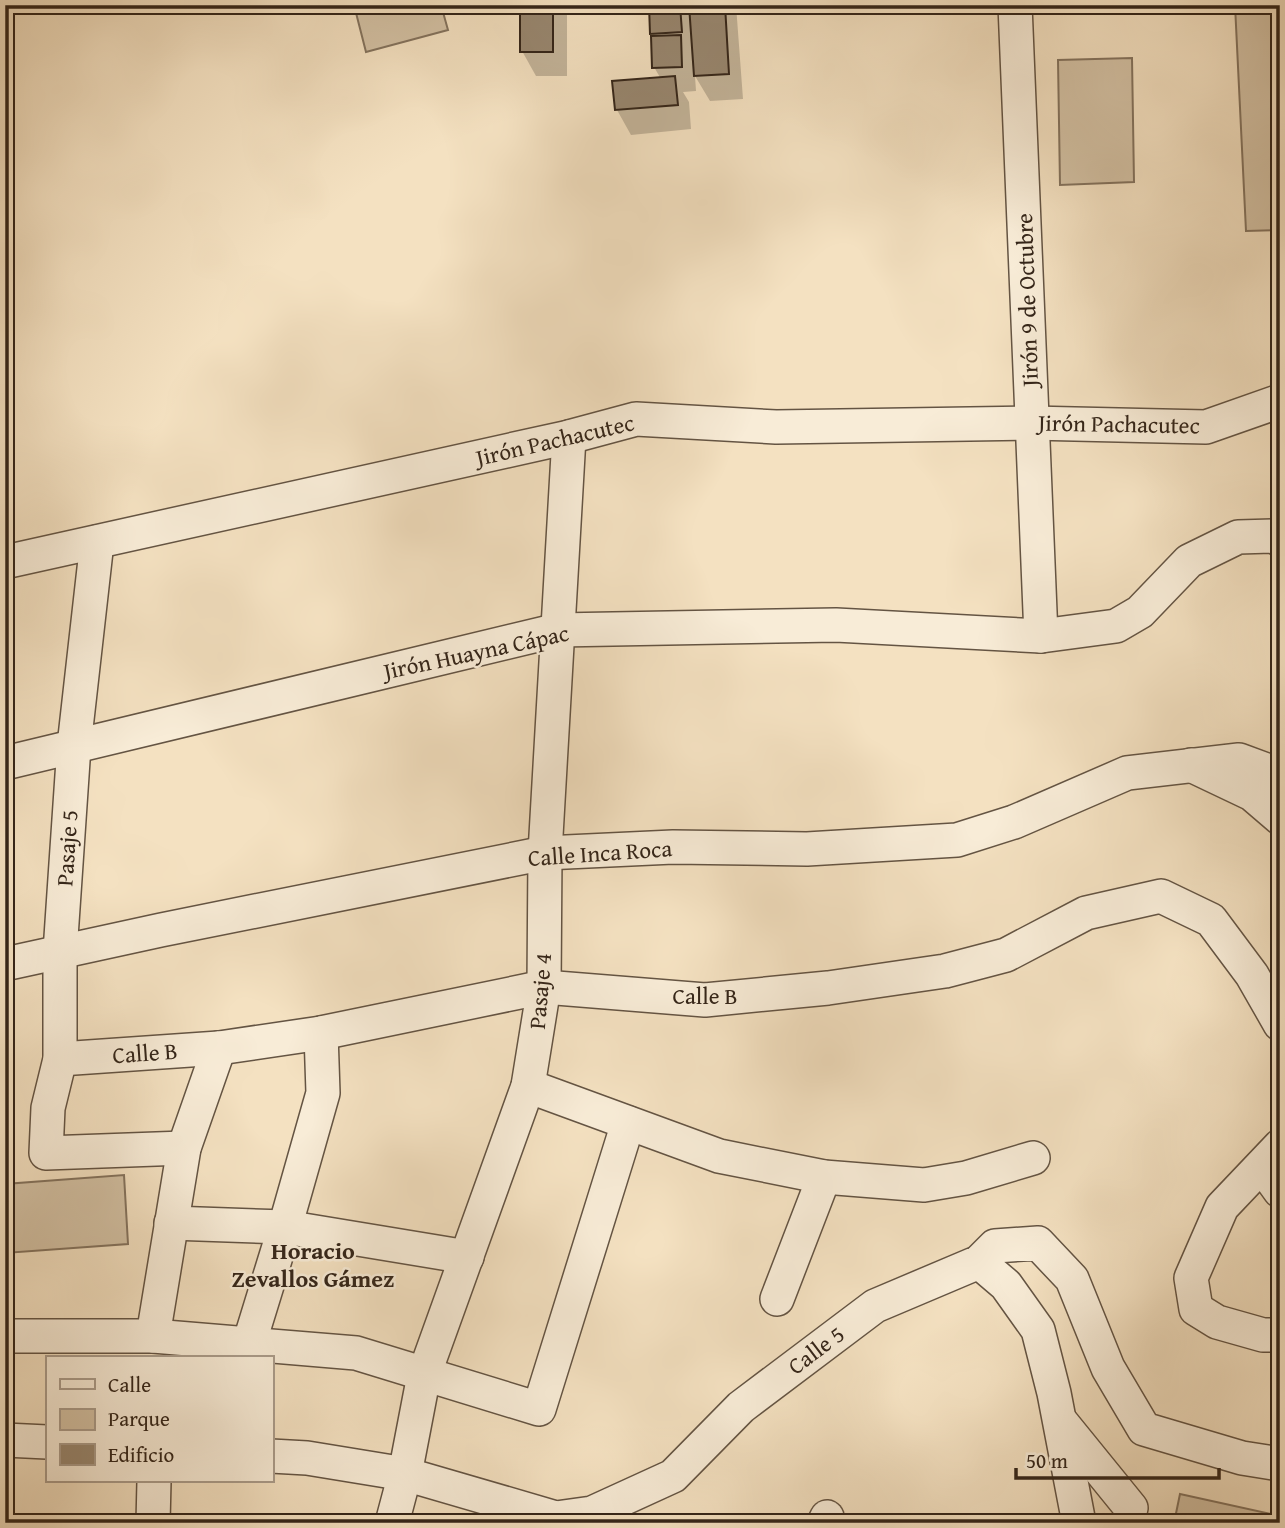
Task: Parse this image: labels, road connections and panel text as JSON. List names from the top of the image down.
{
  "streets": {
    "street": [
      "Jirón 9 de Octubre",
      "Jirón Pachacutec",
      "Jirón Huayna Cápac",
      "Pasaje 5",
      "Calle Inca Roca",
      "Pasaje 4",
      "Calle B",
      "Calle 5"
    ]
  },
  "crossings": [
    ["Jirón 9 de Octubre", "Jirón Pachacutec"],
    ["Jirón 9 de Octubre", "Jirón Huayna Cápac"],
    ["Jirón Pachacutec", "Pasaje 5"],
    ["Jirón Pachacutec", "Pasaje 4"],
    ["Jirón Huayna Cápac", "Pasaje 5"],
    ["Jirón Huayna Cápac", "Pasaje 4"],
    ["Pasaje 5", "Calle Inca Roca"],
    ["Pasaje 5", "Calle B"],
    ["Calle Inca Roca", "Pasaje 4"],
    ["Pasaje 4", "Calle B"],
    ["Pasaje 4", "Calle 5"]
  ],
  "districts": ["Horacio Zevallos Gámez"],
  "legend": ["Calle", "Parque", "Edificio"],
  "scale_bar": "50 m"
}
